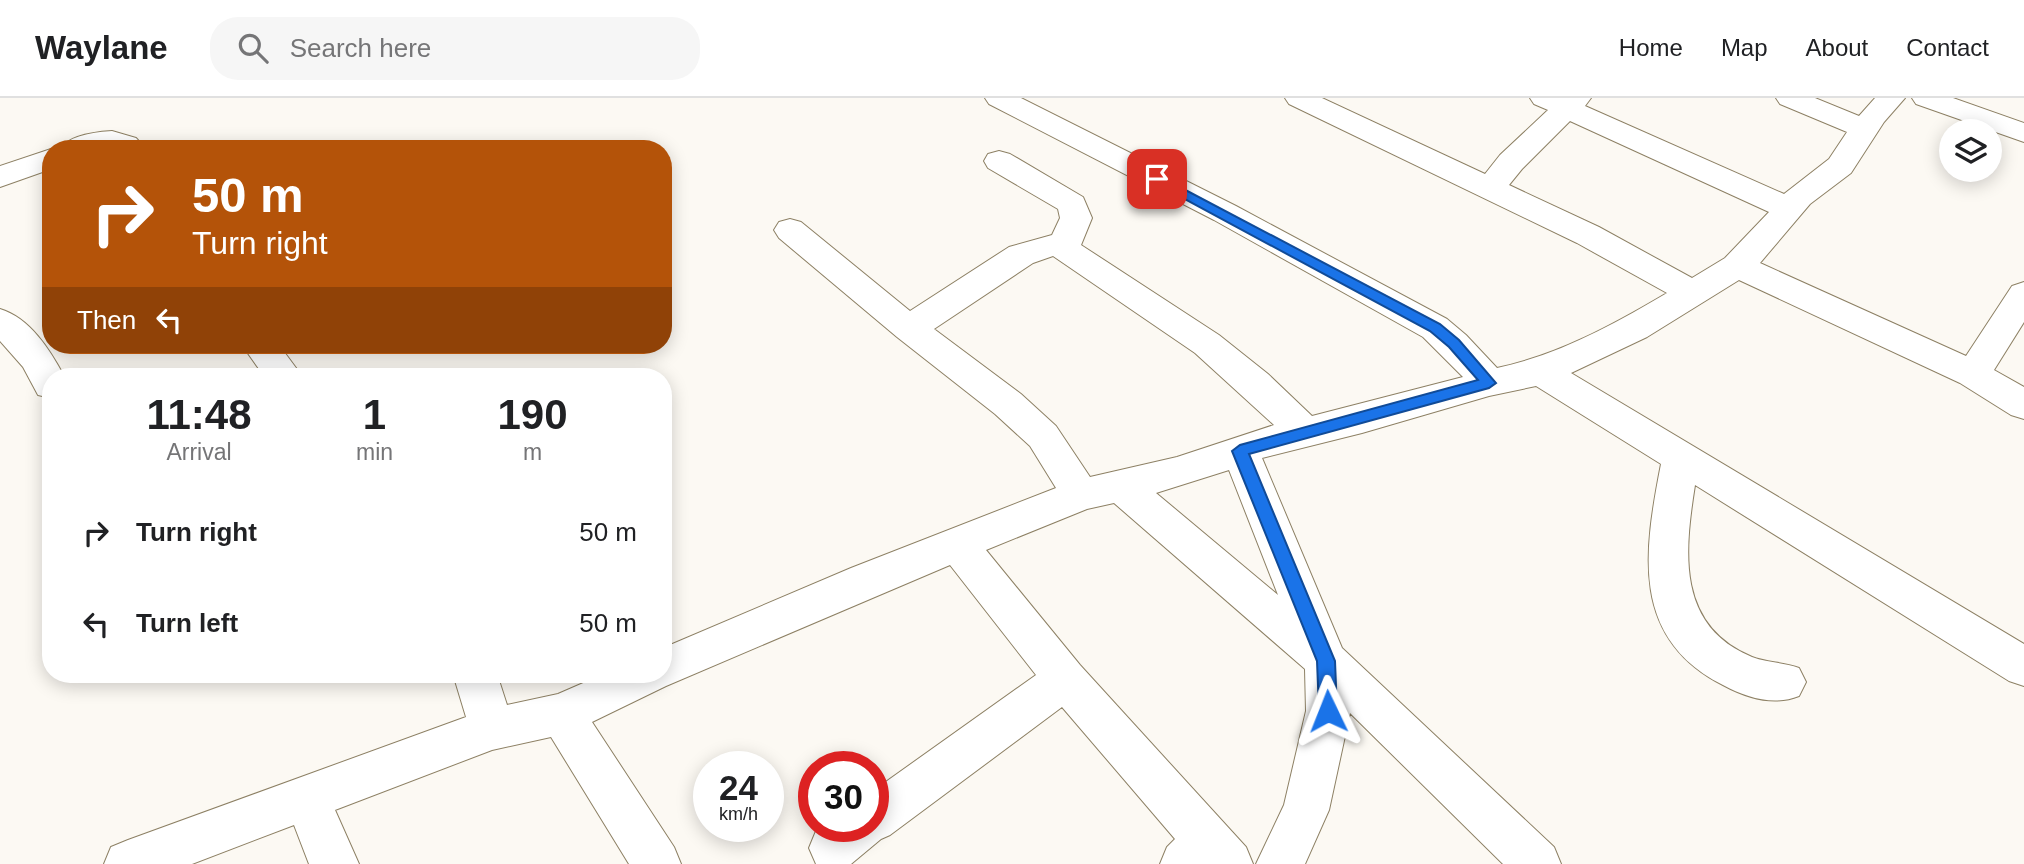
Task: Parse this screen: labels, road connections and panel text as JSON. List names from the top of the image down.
{
  "page": {
    "header": "Waylane",
    "search": "Search here",
    "nav": [
      "Home",
      "Map",
      "About",
      "Contact"
    ],
    "turn": ["50 m", "Turn right"],
    "then": "Then",
    "eta": [
      "11:48",
      "Arrival",
      "1",
      "min",
      "190",
      "m"
    ],
    "list": [
      {
        "name": "Turn right",
        "value": "50 m"
      },
      {
        "name": "Turn left",
        "value": "50 m"
      }
    ],
    "speed": "24 km/h",
    "limit": "30"
  }
}
